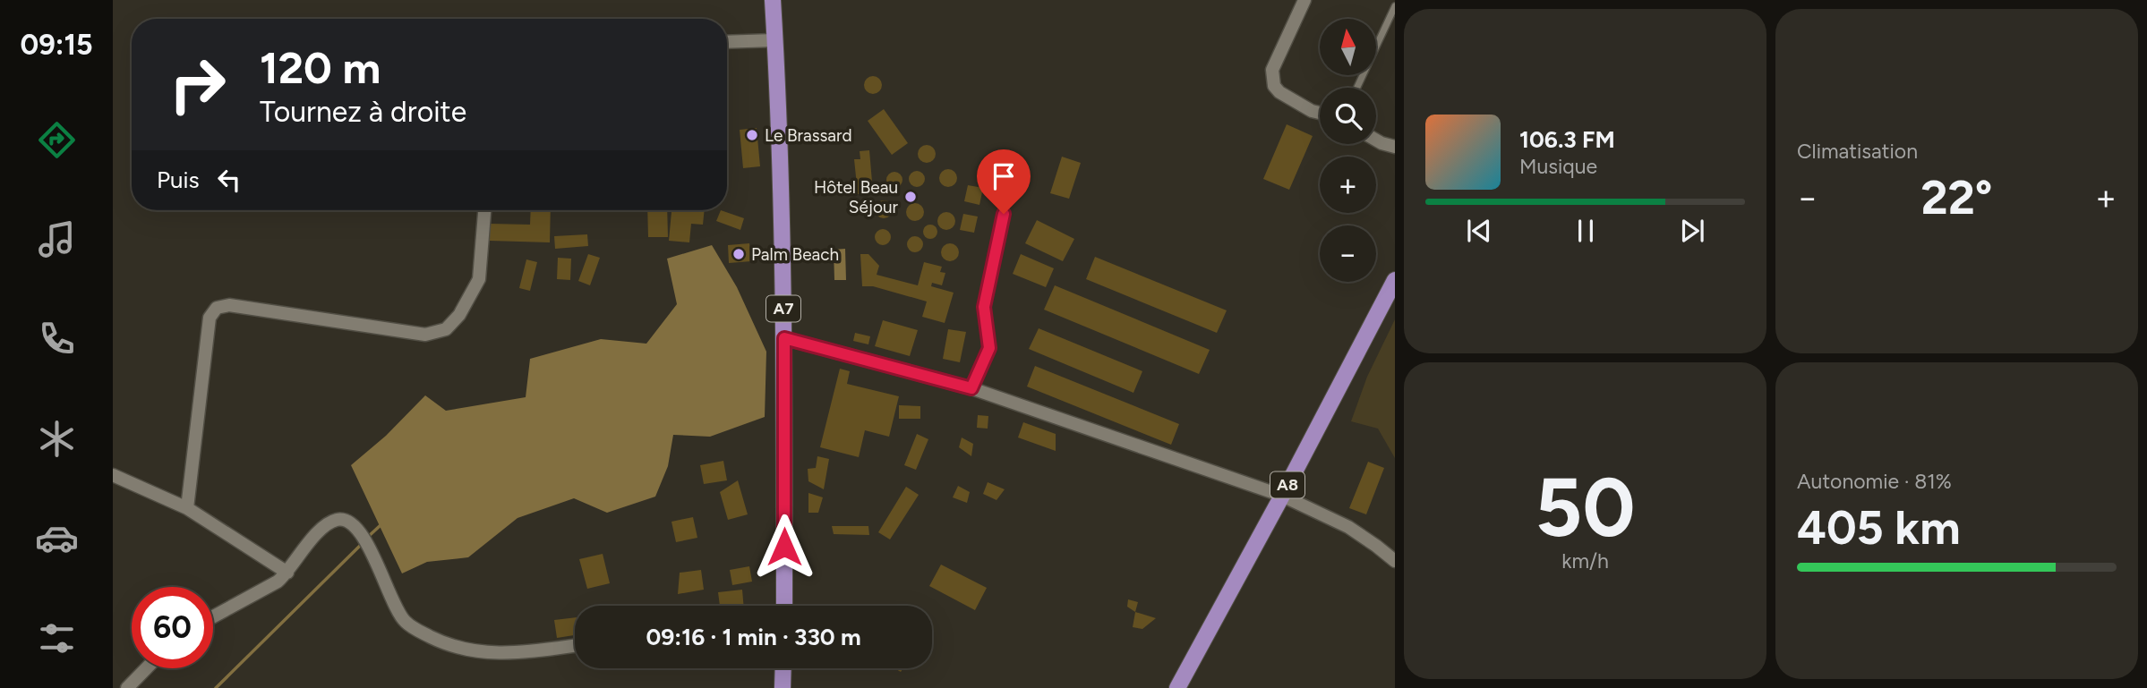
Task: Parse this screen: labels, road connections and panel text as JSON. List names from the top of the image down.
{
  "streets": {
    "main road": ["A7", "A8"]
  },
  "places": ["Le Brassard", "Hôtel Beau Séjour", "Palm Beach"],
  "north": "top",
  "page": {
    "tabs": "09:15",
    "tile": [
      "Climatisation",
      ["50", "km/h"],
      ["Autonomie · 81%", "405 km"]
    ],
    "map_buttons": ["+", "−"],
    "turn": ["120 m", "Tournez à droite"],
    "song": ["106.3 FM", "Musique"],
    "then": "Puis",
    "heat": ["−", "22°", "+"],
    "limit": "60",
    "trip": "09:16 · 1 min · 330 m"
  }
}
